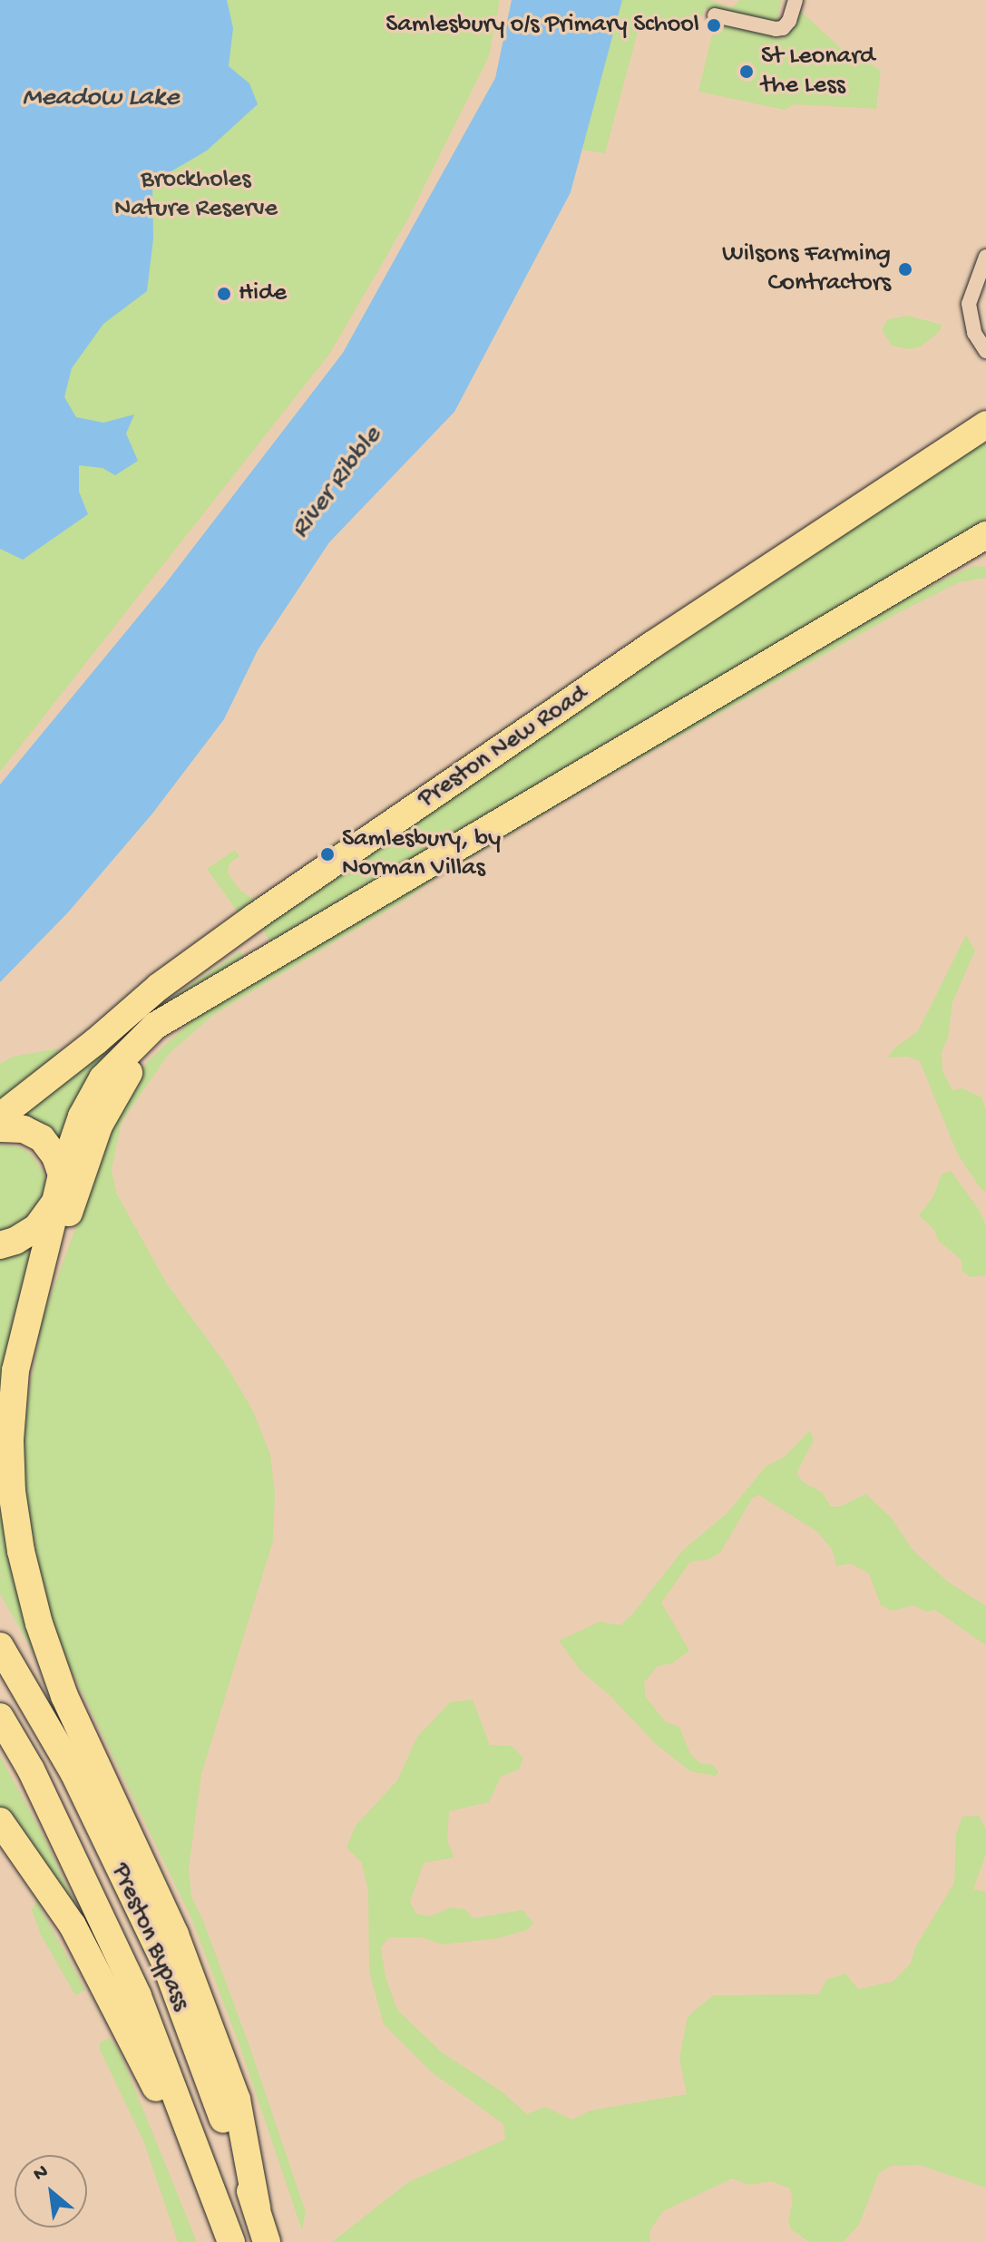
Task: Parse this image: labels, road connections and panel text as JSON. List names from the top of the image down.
{
  "streets": {
    "highway": ["Preston New Road", "Preston Bypass"]
  },
  "water": ["Meadow Lake", "River Ribble"],
  "parks": ["Brockholes Nature Reserve"],
  "places": [
    "Samlesbury o/s Primary School",
    "St Leonard the Less",
    "Wilsons Farming Contractors",
    "Hide",
    "Samlesbury, by Norman Villas"
  ],
  "north": "top left"
}
